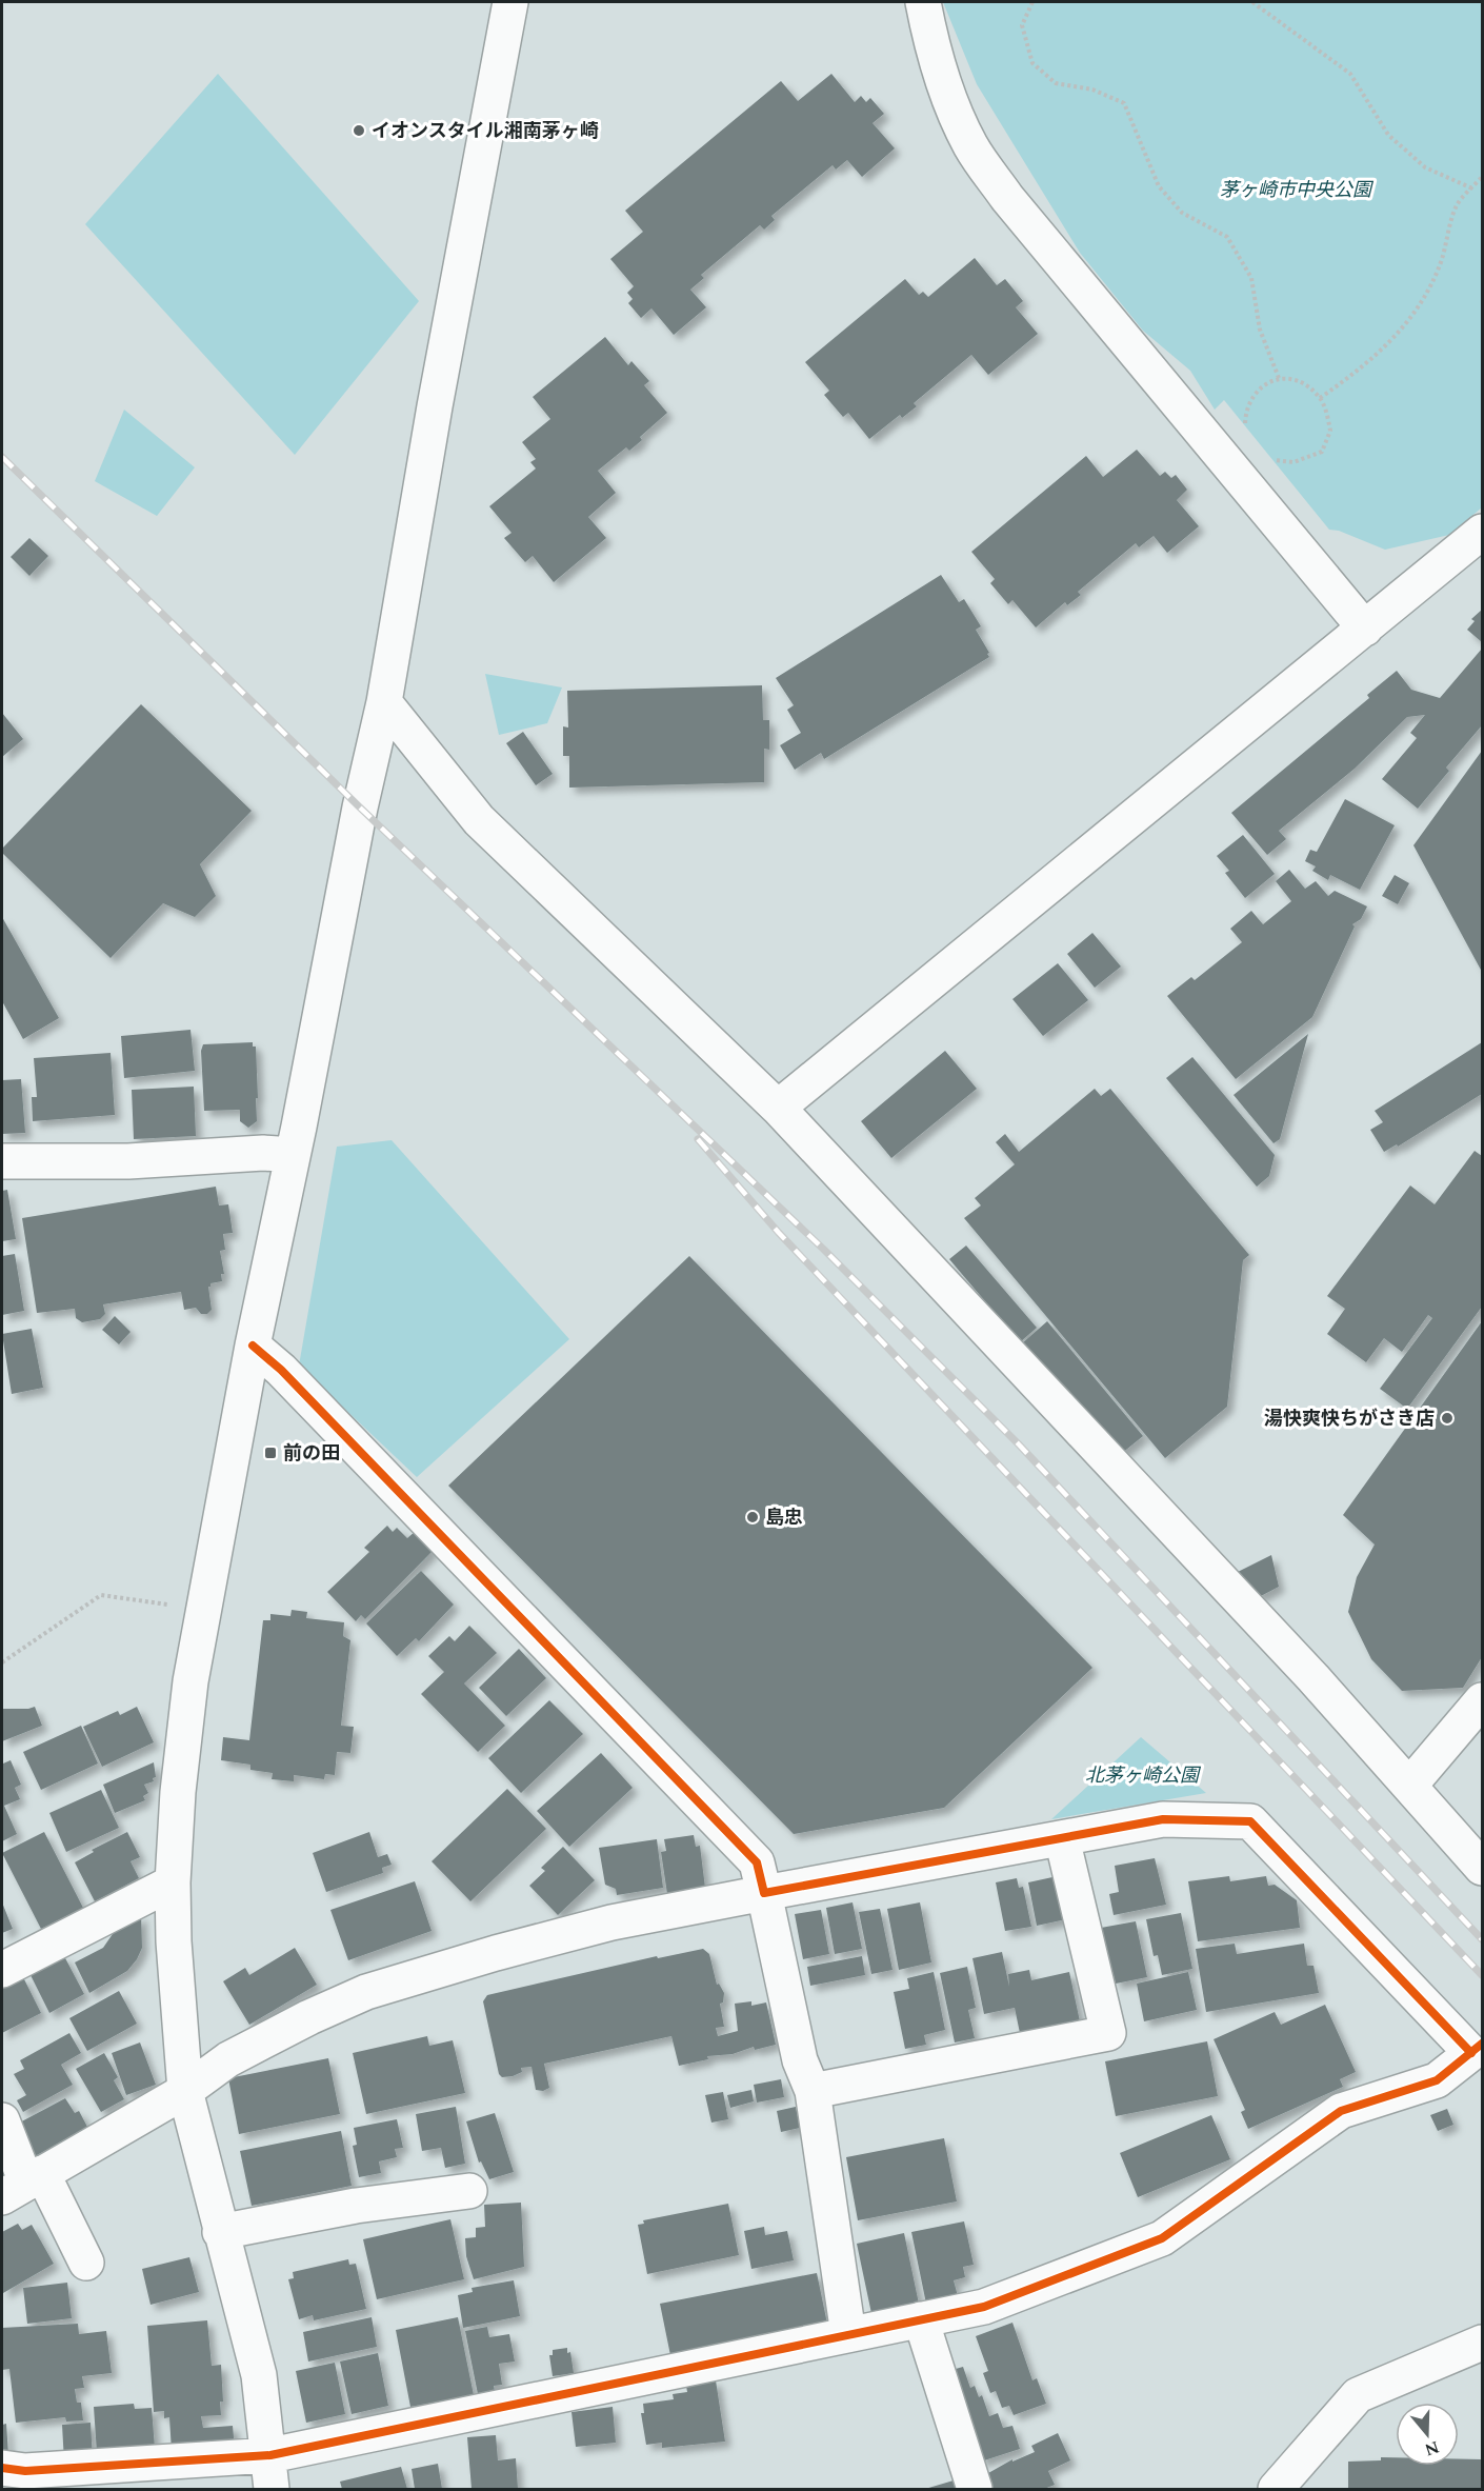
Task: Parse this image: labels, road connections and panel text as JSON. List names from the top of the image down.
{
  "parks": ["茅ヶ崎市中央公園", "北茅ヶ崎公園"],
  "places": {
    "other": ["イオンスタイル湘南茅ヶ崎", "湯快爽快ちがさき店", "島忠"],
    "transit": ["前の田"]
  },
  "north": "bottom"
}
